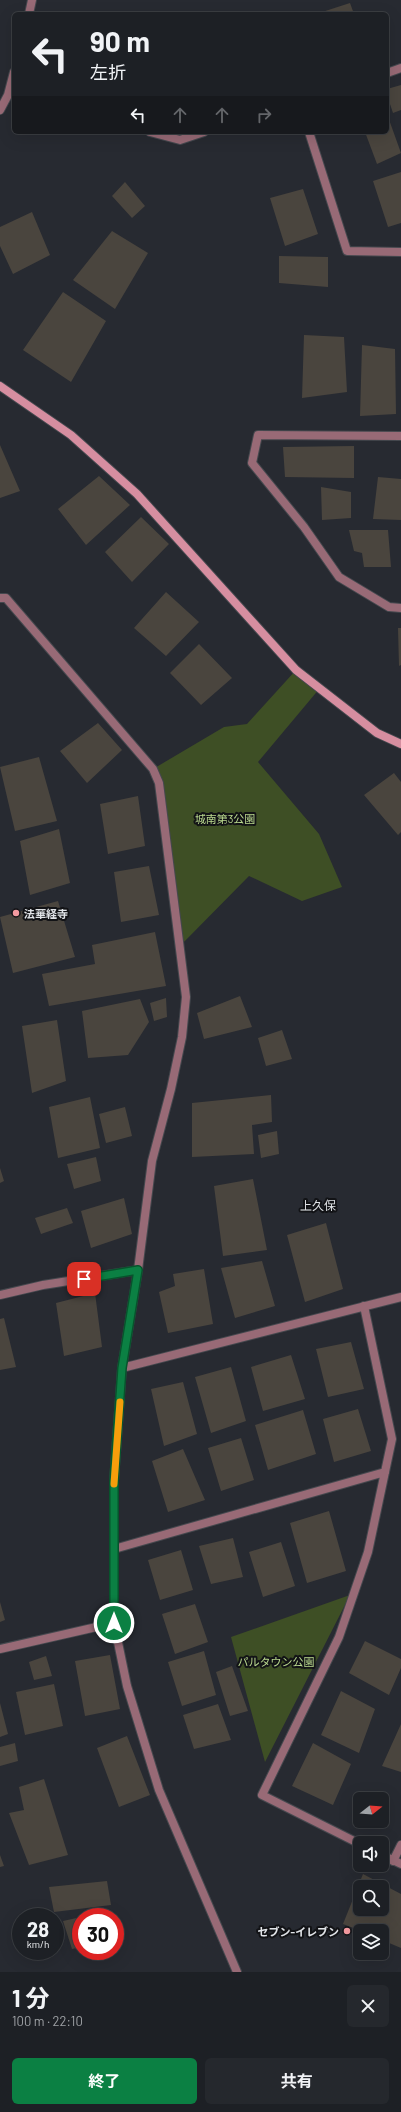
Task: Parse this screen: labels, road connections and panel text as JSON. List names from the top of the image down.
{
  "districts": ["上久保"],
  "parks": ["城南第3公園", "パルタウン公園"],
  "places": ["法華経寺", "セブン-イレブン"],
  "north": "right",
  "page": {
    "turn": ["90 m", "左折"],
    "speed": "28 km/h",
    "limit": "30",
    "heading": ["1 分", "100 m · 22:10"],
    "buttons": ["終了", "共有"]
  }
}
